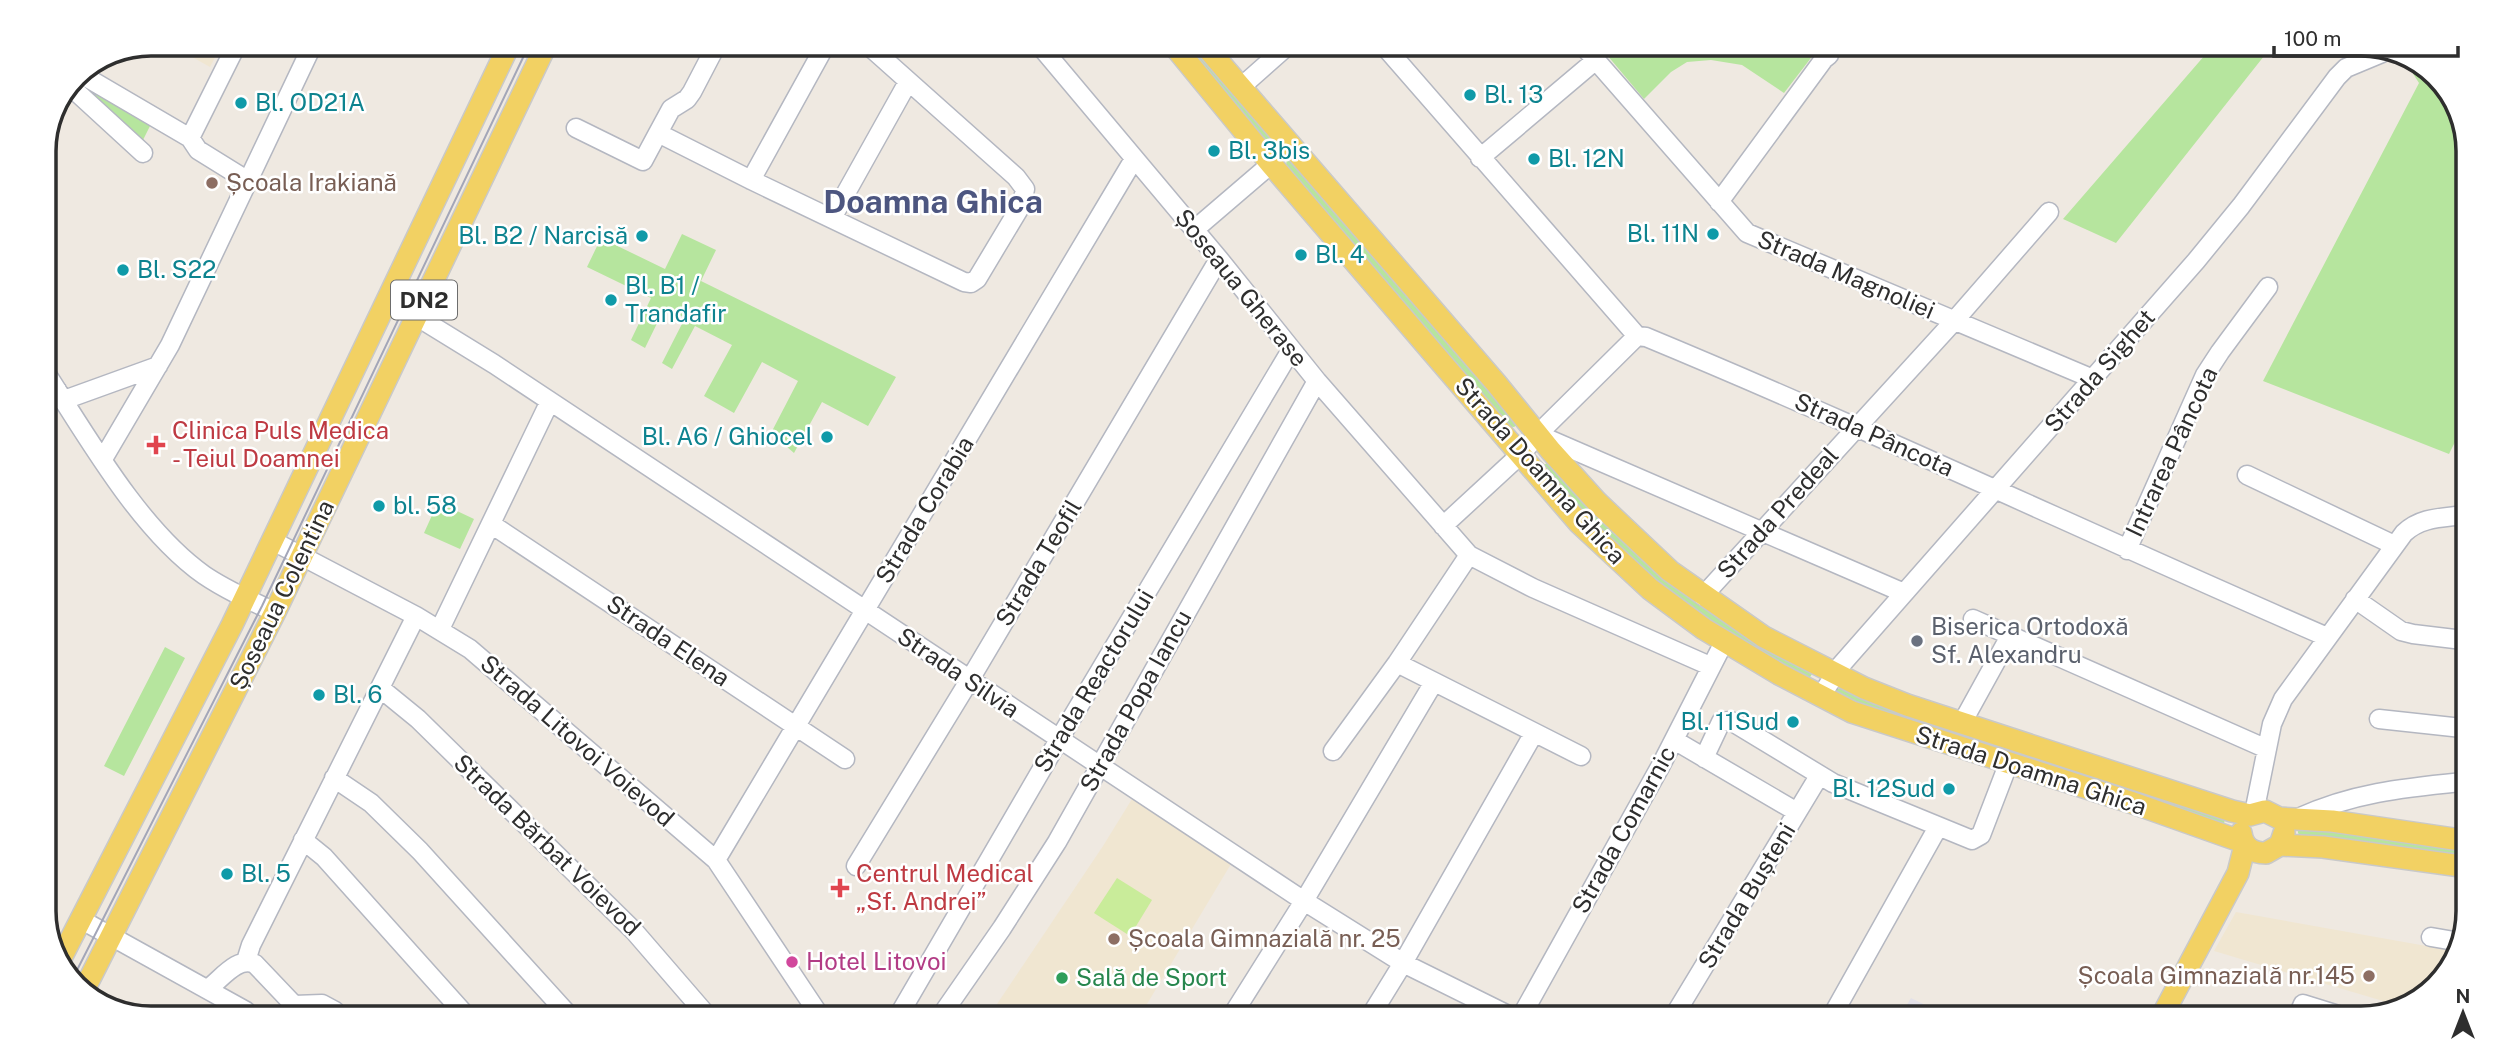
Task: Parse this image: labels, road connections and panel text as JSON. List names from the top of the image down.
{
  "streets": {
    "main road": ["DN2", "Strada Doamna Ghica", "Șoseaua Colentina"],
    "street": [
      "Strada Magnoliei",
      "Șoseaua Gherase",
      "Strada Sighet",
      "Strada Pâncota",
      "Intrarea Pâncota",
      "Strada Corabia",
      "Strada Predeal",
      "Strada Teofil",
      "Strada Elena",
      "Strada Silvia",
      "Strada Reactorului",
      "Strada Popa Iancu",
      "Strada Litovoi Voievod",
      "Strada Comarnic",
      "Strada Bărbat Voievod",
      "Strada Bușteni"
    ]
  },
  "crossings": [
    ["Strada Magnoliei", "Strada Sighet"],
    ["Strada Magnoliei", "Strada Predeal"],
    ["Șoseaua Gherase", "Strada Corabia"],
    ["Șoseaua Gherase", "Strada Teofil"],
    ["Șoseaua Gherase", "Strada Reactorului"],
    ["Șoseaua Gherase", "Strada Popa Iancu"],
    ["Șoseaua Gherase", "Strada Comarnic"],
    ["Strada Sighet", "Strada Pâncota"],
    ["Strada Sighet", "Strada Doamna Ghica"],
    ["Strada Pâncota", "Intrarea Pâncota"],
    ["Strada Pâncota", "Strada Predeal"],
    ["Strada Doamna Ghica", "Strada Predeal"],
    ["Strada Doamna Ghica", "Strada Comarnic"],
    ["Strada Corabia", "Strada Elena"],
    ["Strada Corabia", "Strada Silvia"],
    ["Strada Corabia", "Strada Litovoi Voievod"],
    ["Strada Teofil", "Strada Silvia"],
    ["Șoseaua Colentina", "Strada Silvia"],
    ["Șoseaua Colentina", "Strada Litovoi Voievod"],
    ["Strada Silvia", "Strada Reactorului"],
    ["Strada Silvia", "Strada Popa Iancu"]
  ],
  "districts": ["Doamna Ghica"],
  "places": {
    "other": [
      "Bl. 13",
      "Bl. OD21A",
      "Bl. 3bis",
      "Bl. 12N",
      "Școala Irakiană",
      "Bl. 11N",
      "Bl. B2 / Narcisă",
      "Bl. 4",
      "Bl. S22",
      "Bl. B1 / Trandafir",
      "Bl. A6 / Ghiocel",
      "bl. 58",
      "Biserica Ortodoxă Sf. Alexandru",
      "Bl. 6",
      "Bl. 11Sud",
      "Bl. 12Sud",
      "Bl. 5",
      "Școala Gimnazială nr. 25",
      "Hotel Litovoi",
      "Școala Gimnazială nr.145",
      "Sală de Sport"
    ],
    "health": ["Clinica Puls Medica - Teiul Doamnei", "Centrul Medical „Sf. Andrei”"]
  },
  "scale_bar": "100 m",
  "north": "top"
}
